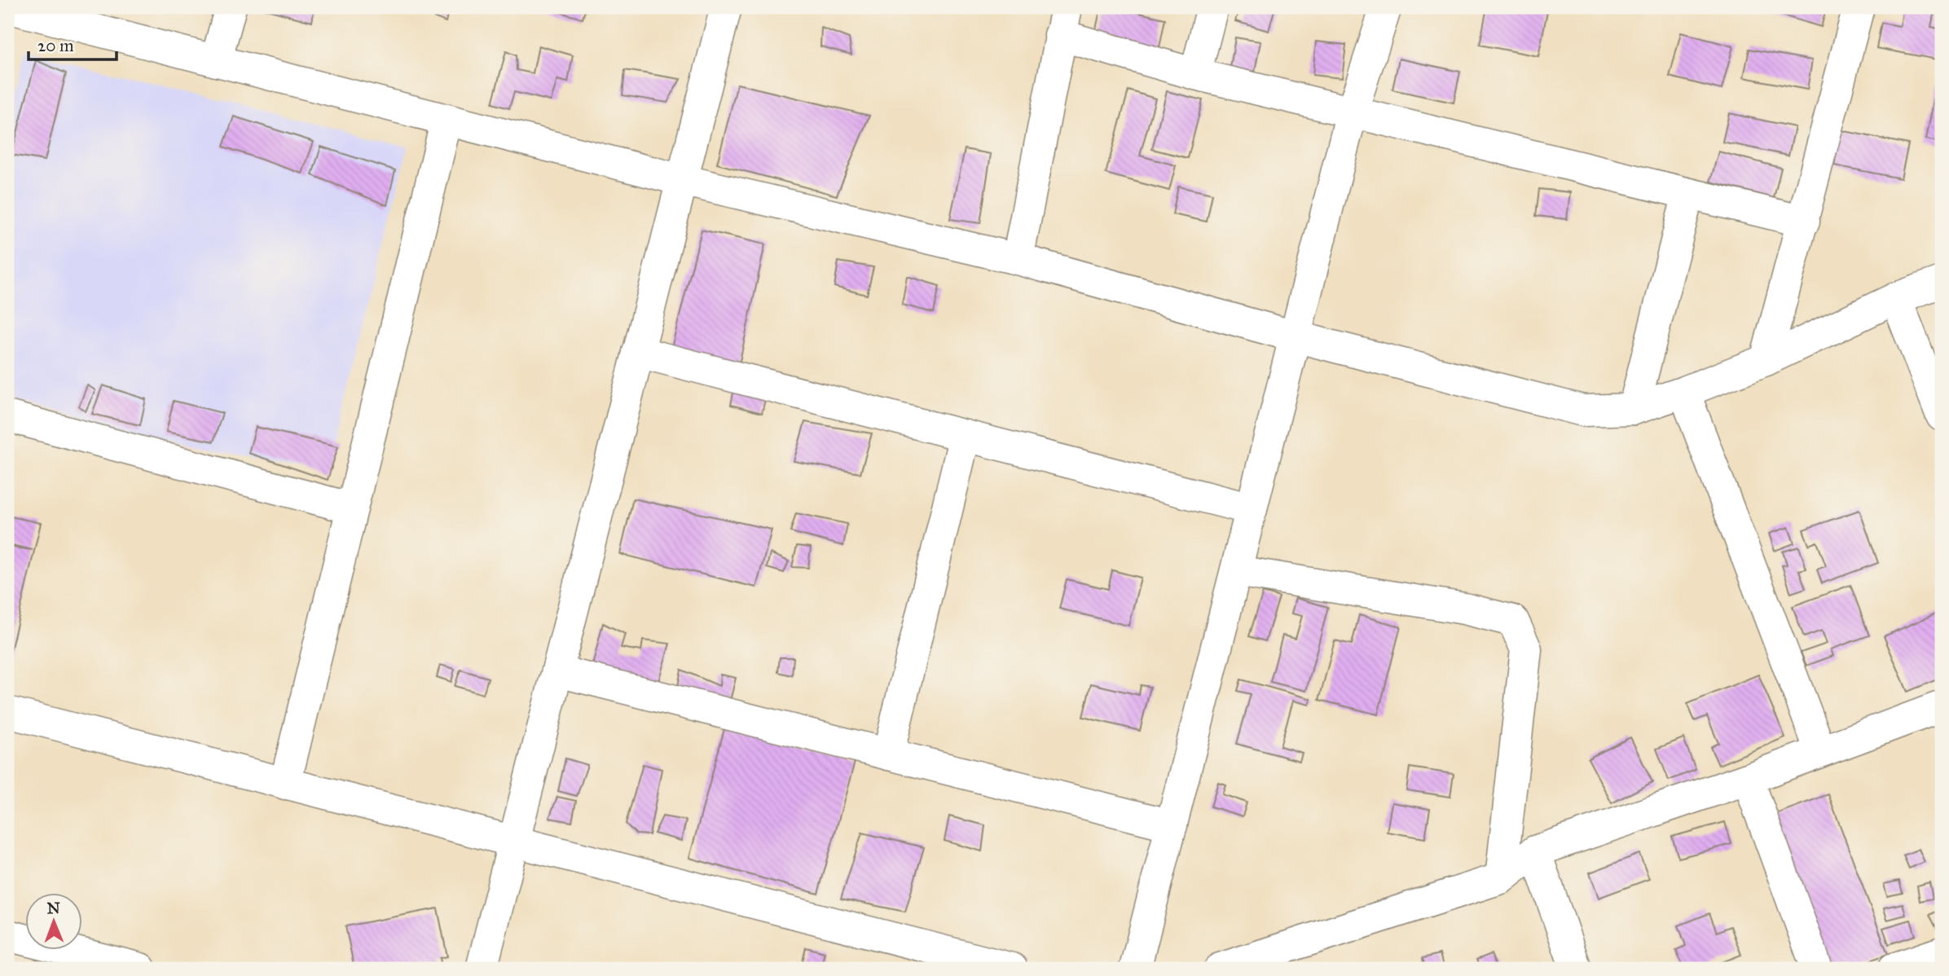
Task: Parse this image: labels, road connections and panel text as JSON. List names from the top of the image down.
{
  "scale_bar": "20 m",
  "north": "top"
}
